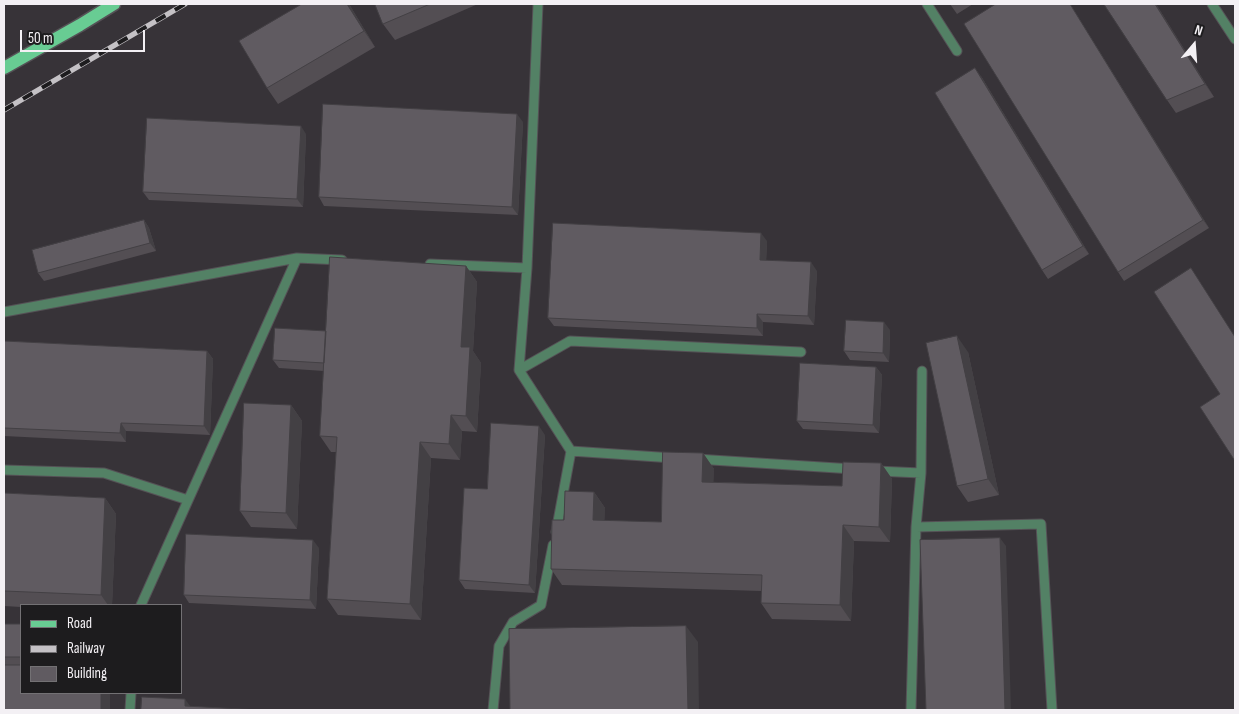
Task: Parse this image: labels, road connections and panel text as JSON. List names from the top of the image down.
{
  "legend": ["Road", "Railway", "Building"],
  "scale_bar": "50 m",
  "north": "top"
}
